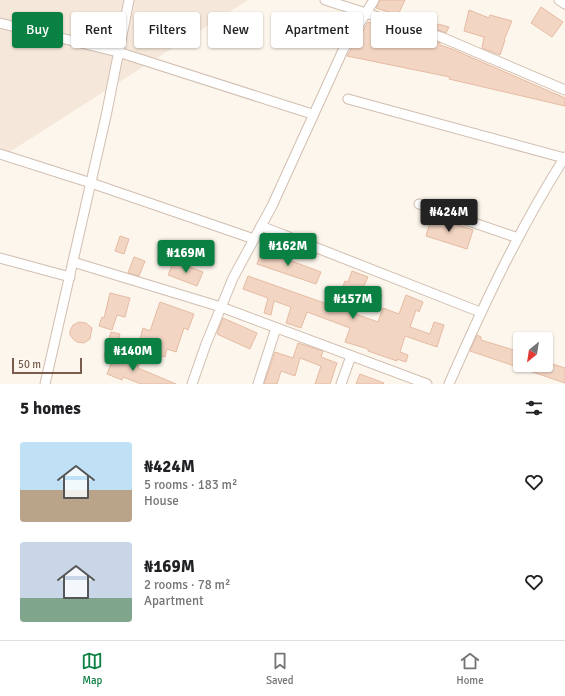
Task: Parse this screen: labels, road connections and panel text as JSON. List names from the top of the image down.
{
  "scale_bar": "50 m",
  "north": "bottom left",
  "page": {
    "chip": [
      "Buy",
      "Rent",
      "Filters",
      "New",
      "Apartment",
      "House"
    ],
    "price": [
      "₦424M",
      "₦162M",
      "₦169M",
      "₦157M",
      "₦140M"
    ],
    "scale": "50 m",
    "heading": "5 homes",
    "list": [
      {
        "name": "₦424M",
        "note": "5 rooms · 183 m² · House"
      },
      {
        "name": "₦169M",
        "note": "2 rooms · 78 m² · Apartment"
      }
    ],
    "tabs": ["Map", "Saved", "Home"]
  }
}
